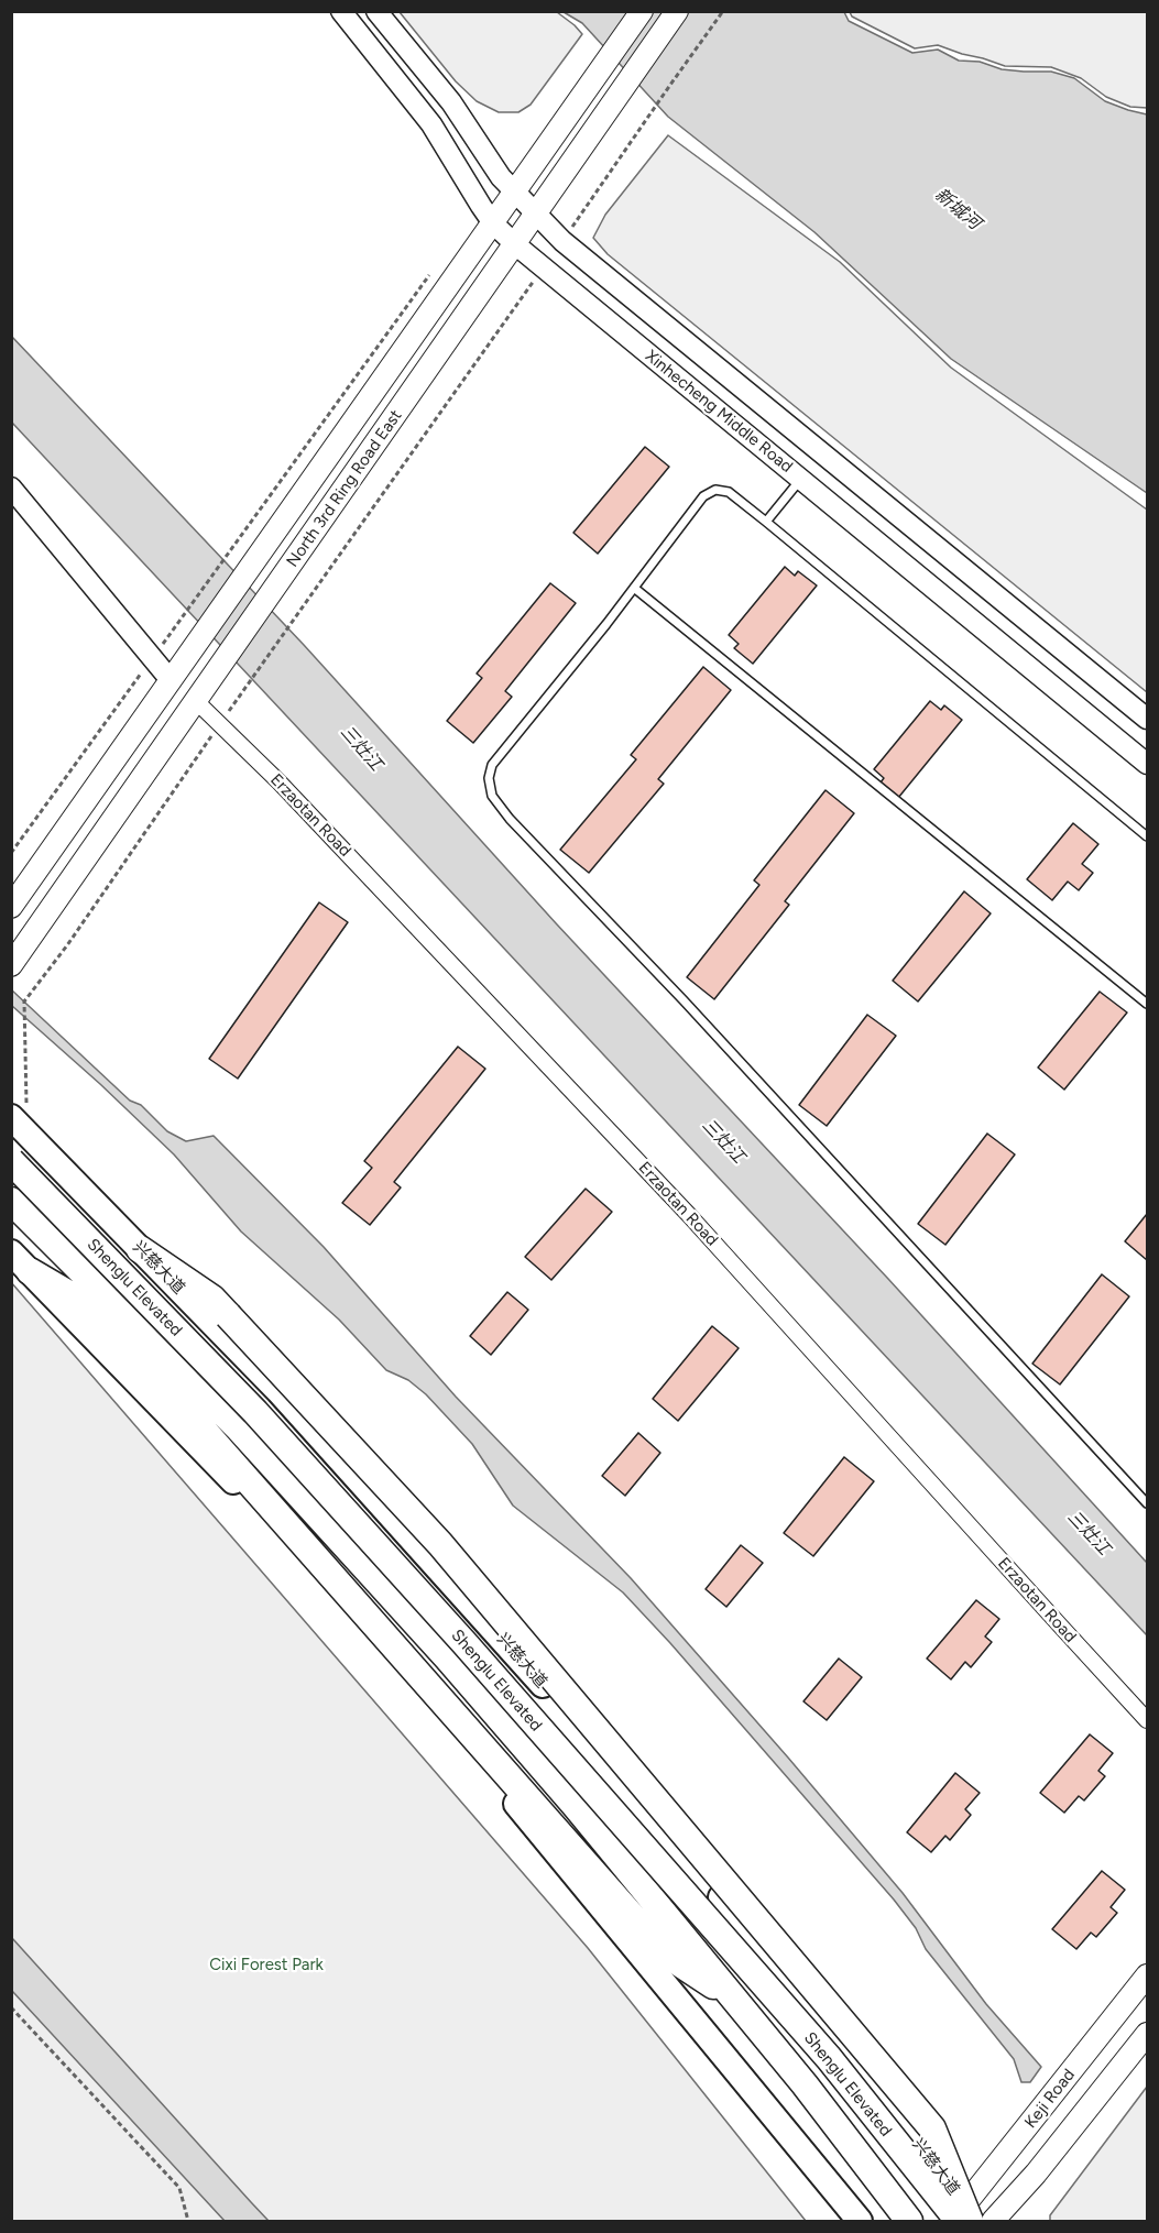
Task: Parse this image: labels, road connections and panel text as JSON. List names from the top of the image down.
{
  "streets": {
    "highway": ["Shenglu Elevated"],
    "main road": ["North 3rd Ring Road East", "兴慈大道", "Keji Road"],
    "street": ["Xinhecheng Middle Road", "Erzaotan Road"]
  },
  "crossings": [
    ["Xinhecheng Middle Road", "North 3rd Ring Road East"],
    ["North 3rd Ring Road East", "Erzaotan Road"],
    ["兴慈大道", "Shenglu Elevated"],
    ["兴慈大道", "Keji Road"],
    ["Shenglu Elevated", "Keji Road"]
  ],
  "water": ["新城河", "三灶江"],
  "parks": ["Cixi Forest Park"]
}
